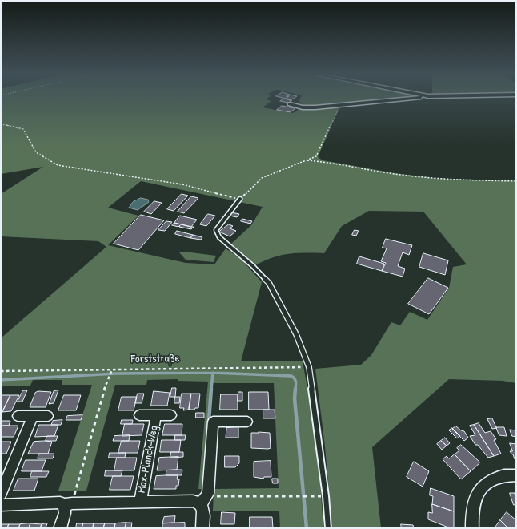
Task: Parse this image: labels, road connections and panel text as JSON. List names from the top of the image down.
{
  "streets": {
    "street": ["Max-Planck-Weg"],
    "path": ["Forststraße"]
  }
}
